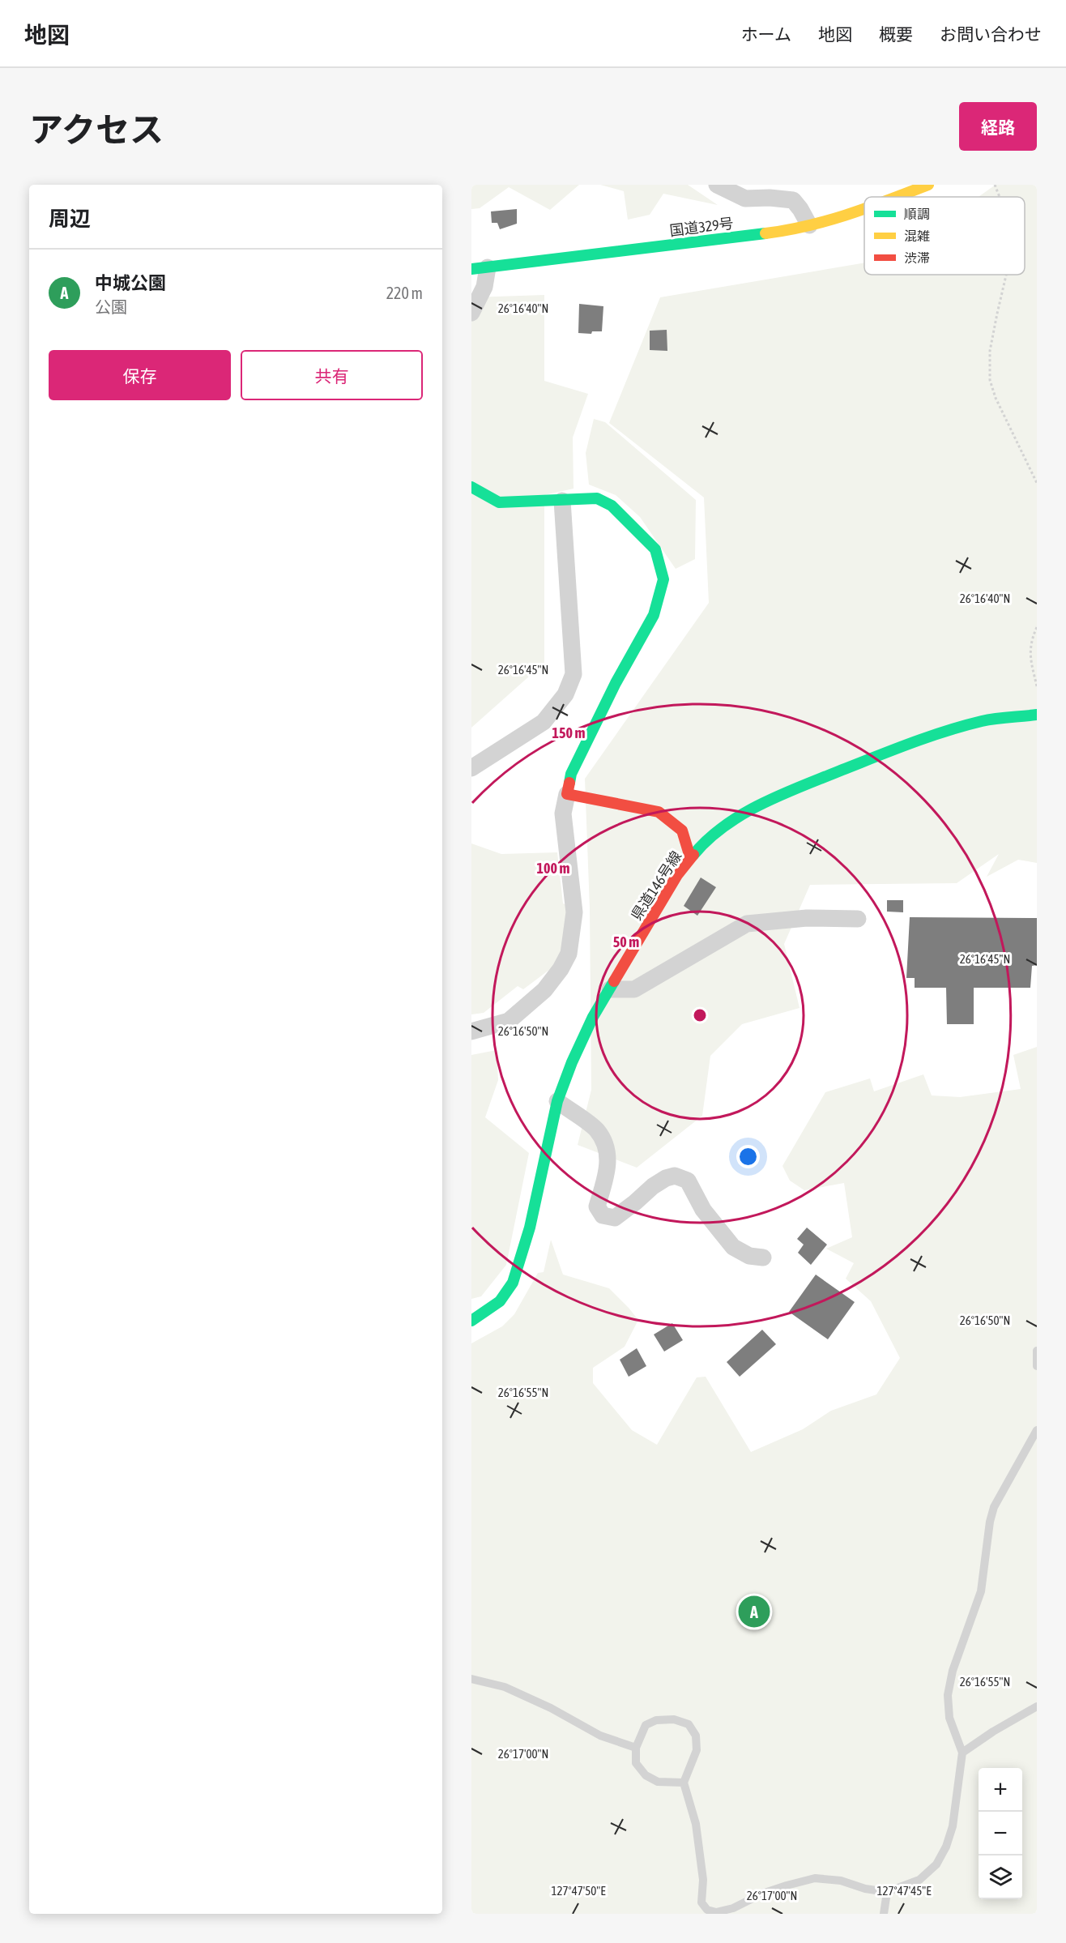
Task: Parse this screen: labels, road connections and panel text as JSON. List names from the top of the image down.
{
  "streets": {
    "main road": ["国道329号", "県道146号線"]
  },
  "legend": ["順調", "混雑", "渋滞"],
  "page": {
    "header": "地図",
    "nav": [
      "ホーム",
      "地図",
      "概要",
      "お問い合わせ"
    ],
    "title": "アクセス",
    "buttons": [
      "経路",
      ["保存", "共有"]
    ],
    "heading": "周辺",
    "list": [
      {
        "mark": "A",
        "name": "中城公園",
        "note": "公園",
        "value": "220 m"
      }
    ],
    "pins": "A",
    "map_buttons": ["+", "−"]
  },
  "coordinates": [
    "26°16'40\"N",
    "26°16'45\"N",
    "26°16'50\"N",
    "26°16'55\"N",
    "26°17'00\"N",
    "127°47'50\"E",
    "127°47'45\"E"
  ],
  "rings": ["150 m", "100 m", "50 m"]
}
